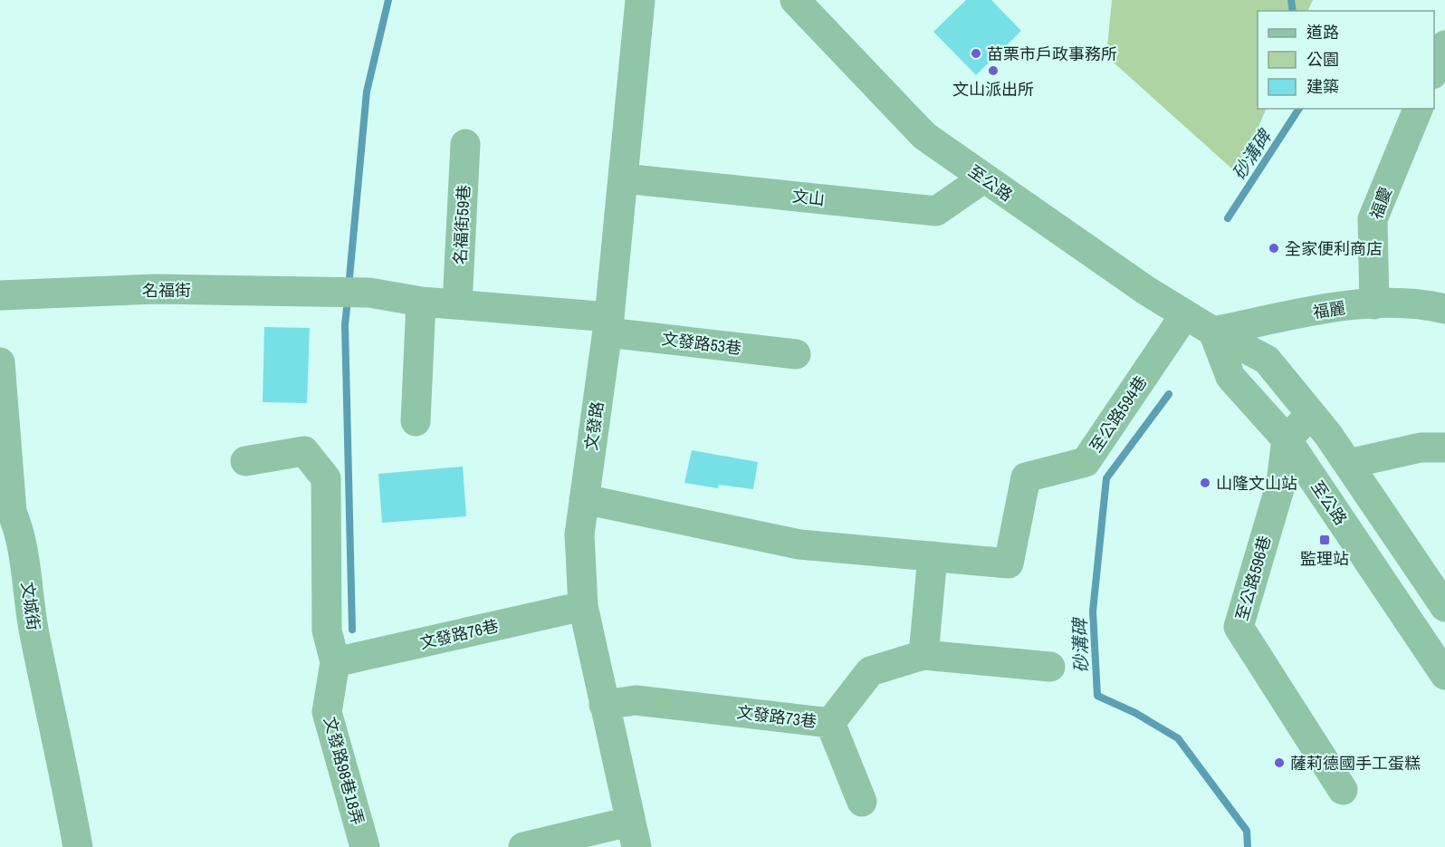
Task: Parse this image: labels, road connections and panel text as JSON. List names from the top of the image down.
{
  "streets": {
    "street": [
      "至公路",
      "文山",
      "福慶",
      "名福街59巷",
      "名福街",
      "福麗",
      "文發路53巷",
      "至公路594巷",
      "文發路",
      "至公路596巷",
      "文城街",
      "文發路76巷",
      "文發路73巷",
      "文發路98巷18弄"
    ]
  },
  "crossings": [
    ["至公路", "文山"],
    ["至公路", "福麗"],
    ["至公路", "至公路594巷"],
    ["至公路", "至公路596巷"],
    ["文山", "文發路"],
    ["福慶", "福麗"],
    ["文發路53巷", "文發路"],
    ["文發路", "文發路76巷"],
    ["文發路", "文發路73巷"],
    ["文發路76巷", "文發路98巷18弄"]
  ],
  "water": ["砂溝碑"],
  "places": {
    "other": [
      "苗栗市戶政事務所",
      "文山派出所",
      "全家便利商店",
      "山隆文山站",
      "薩莉德國手工蛋糕"
    ],
    "transit": ["監理站"]
  },
  "legend": ["道路", "公園", "建築"]
}
